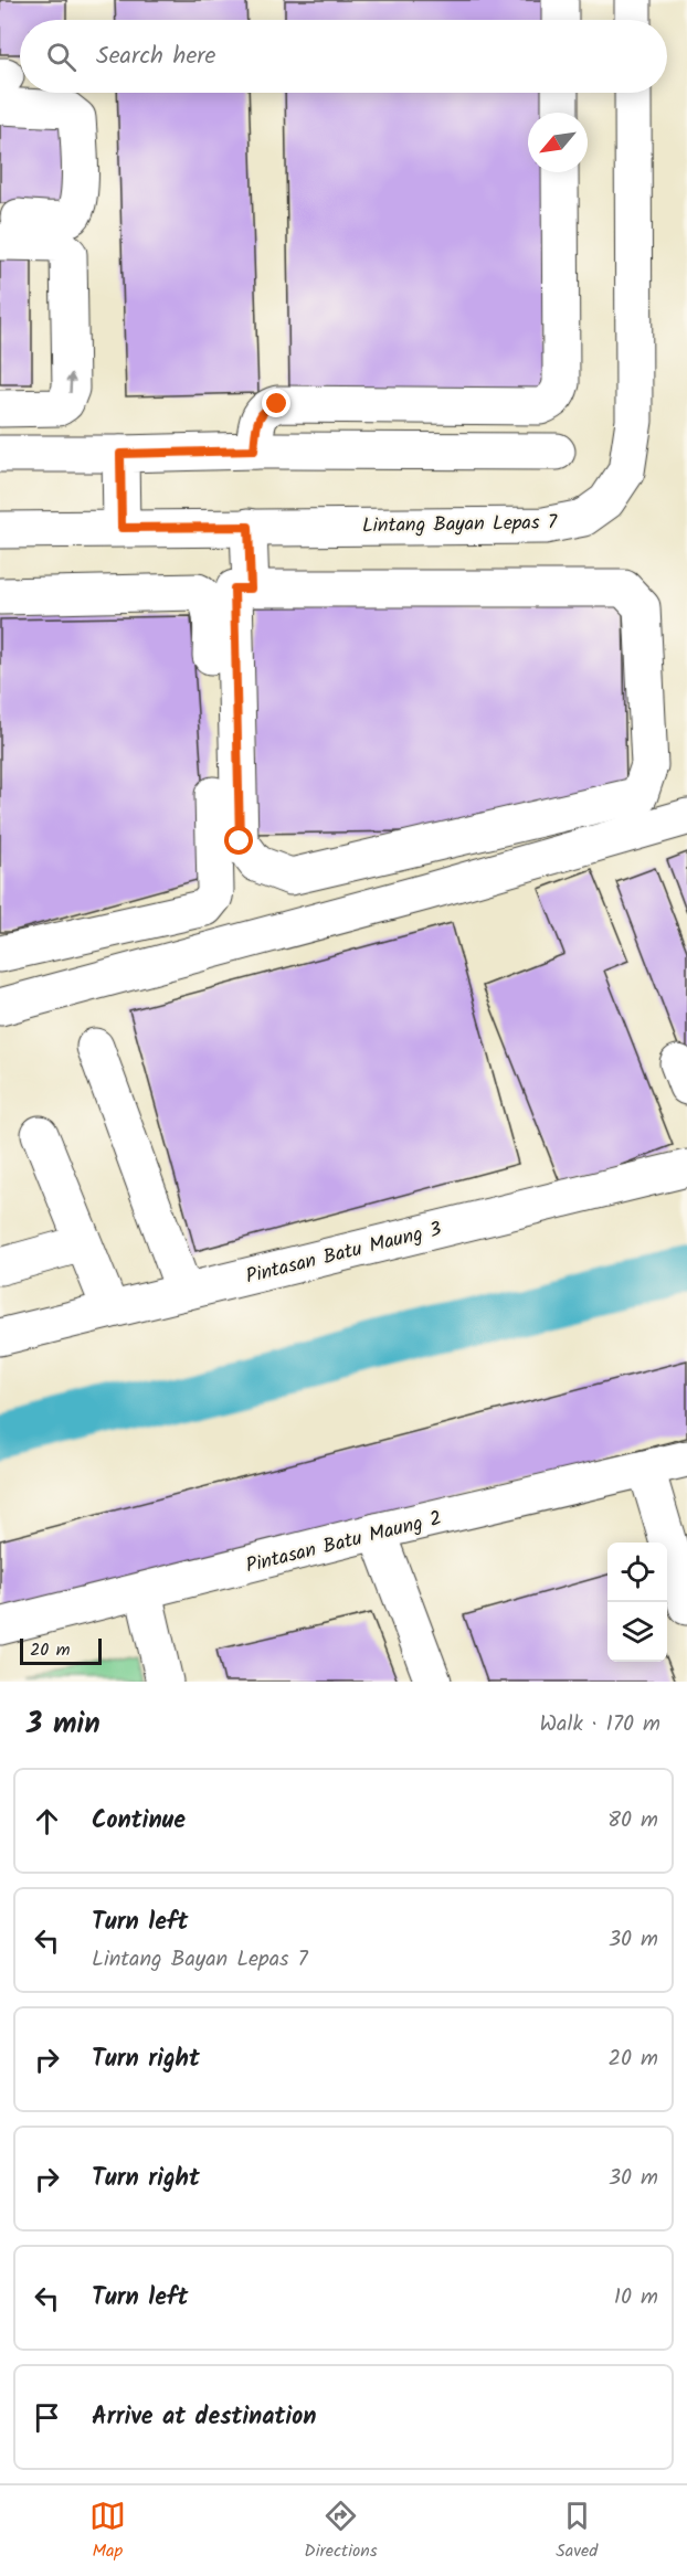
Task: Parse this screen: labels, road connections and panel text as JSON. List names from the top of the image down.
{
  "streets": {
    "street": ["Lintang Bayan Lepas 7", "Pintasan Batu Maung 3", "Pintasan Batu Maung 2"]
  },
  "scale_bar": "20 m",
  "north": "bottom left",
  "page": {
    "search": "Search here",
    "scale": "20 m",
    "heading": ["3 min", "Walk · 170 m"],
    "list": [
      ["Continue", "80 m"],
      ["Turn left", "Lintang Bayan Lepas 7", "30 m"],
      ["Turn right", "20 m"],
      ["Turn right", "30 m"],
      ["Turn left", "10 m"],
      "Arrive at destination"
    ],
    "nav": ["Map", "Directions", "Saved"]
  }
}
